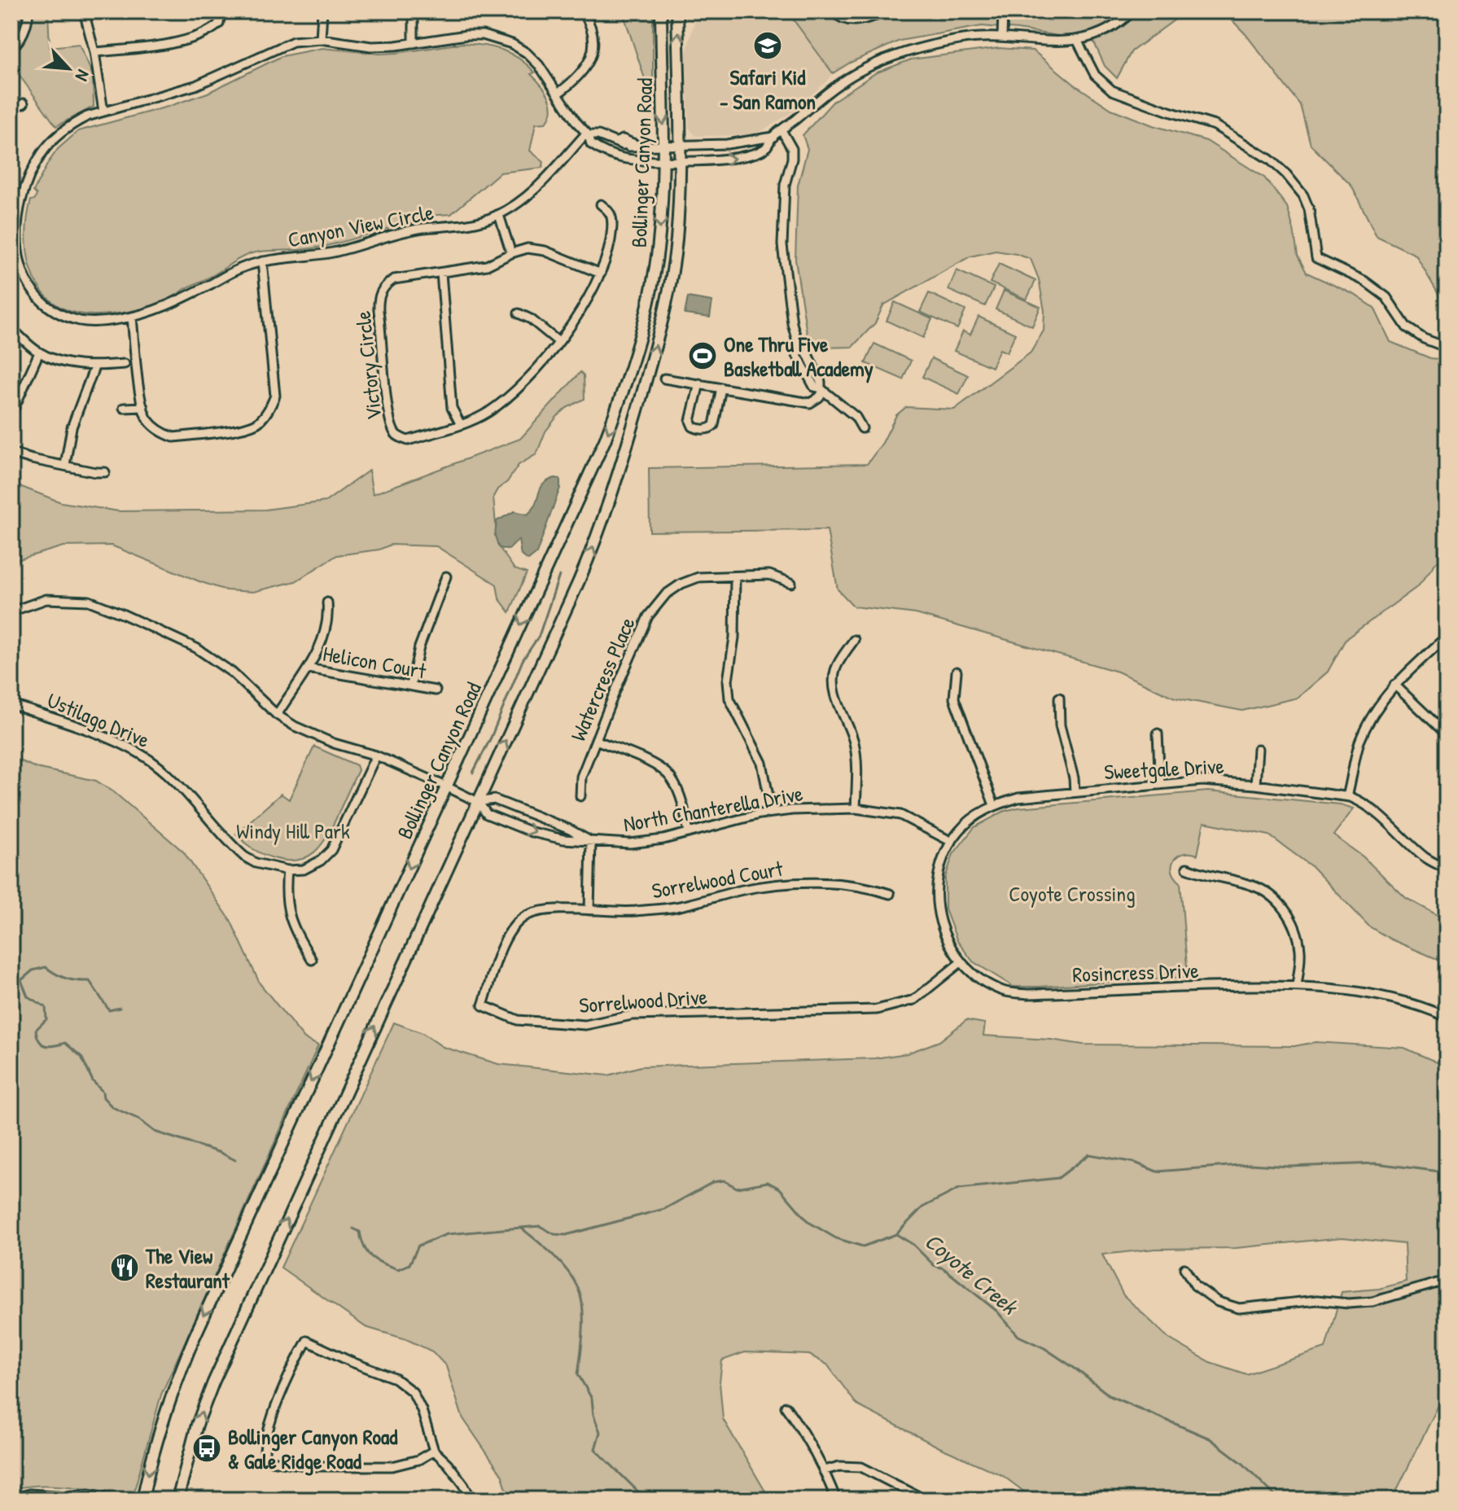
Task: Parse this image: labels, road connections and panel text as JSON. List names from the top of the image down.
{
  "streets": {
    "main road": ["Bollinger Canyon Road"],
    "street": [
      "Canyon View Circle",
      "Victory Circle",
      "Helicon Court",
      "Watercress Place",
      "Ustilago Drive",
      "Sweetgale Drive",
      "North Chanterella Drive",
      "Sorrelwood Court",
      "Rosincress Drive",
      "Sorrelwood Drive"
    ]
  },
  "crossings": [
    ["Bollinger Canyon Road", "Canyon View Circle"],
    ["Bollinger Canyon Road", "North Chanterella Drive"],
    ["Ustilago Drive", "North Chanterella Drive"],
    ["Sweetgale Drive", "North Chanterella Drive"],
    ["Sweetgale Drive", "Rosincress Drive"],
    ["North Chanterella Drive", "Rosincress Drive"],
    ["Sorrelwood Court", "Sorrelwood Drive"],
    ["Rosincress Drive", "Sorrelwood Drive"]
  ],
  "water": ["Coyote Creek"],
  "parks": ["Windy Hill Park", "Coyote Crossing"],
  "places": {
    "school or university": ["Safari Kid - San Ramon"],
    "sports": ["One Thru Five Basketball Academy"],
    "restaurant": ["The View Restaurant"],
    "bus stop": ["Bollinger Canyon Road & Gale Ridge Road"]
  },
  "north": "bottom right"
}
